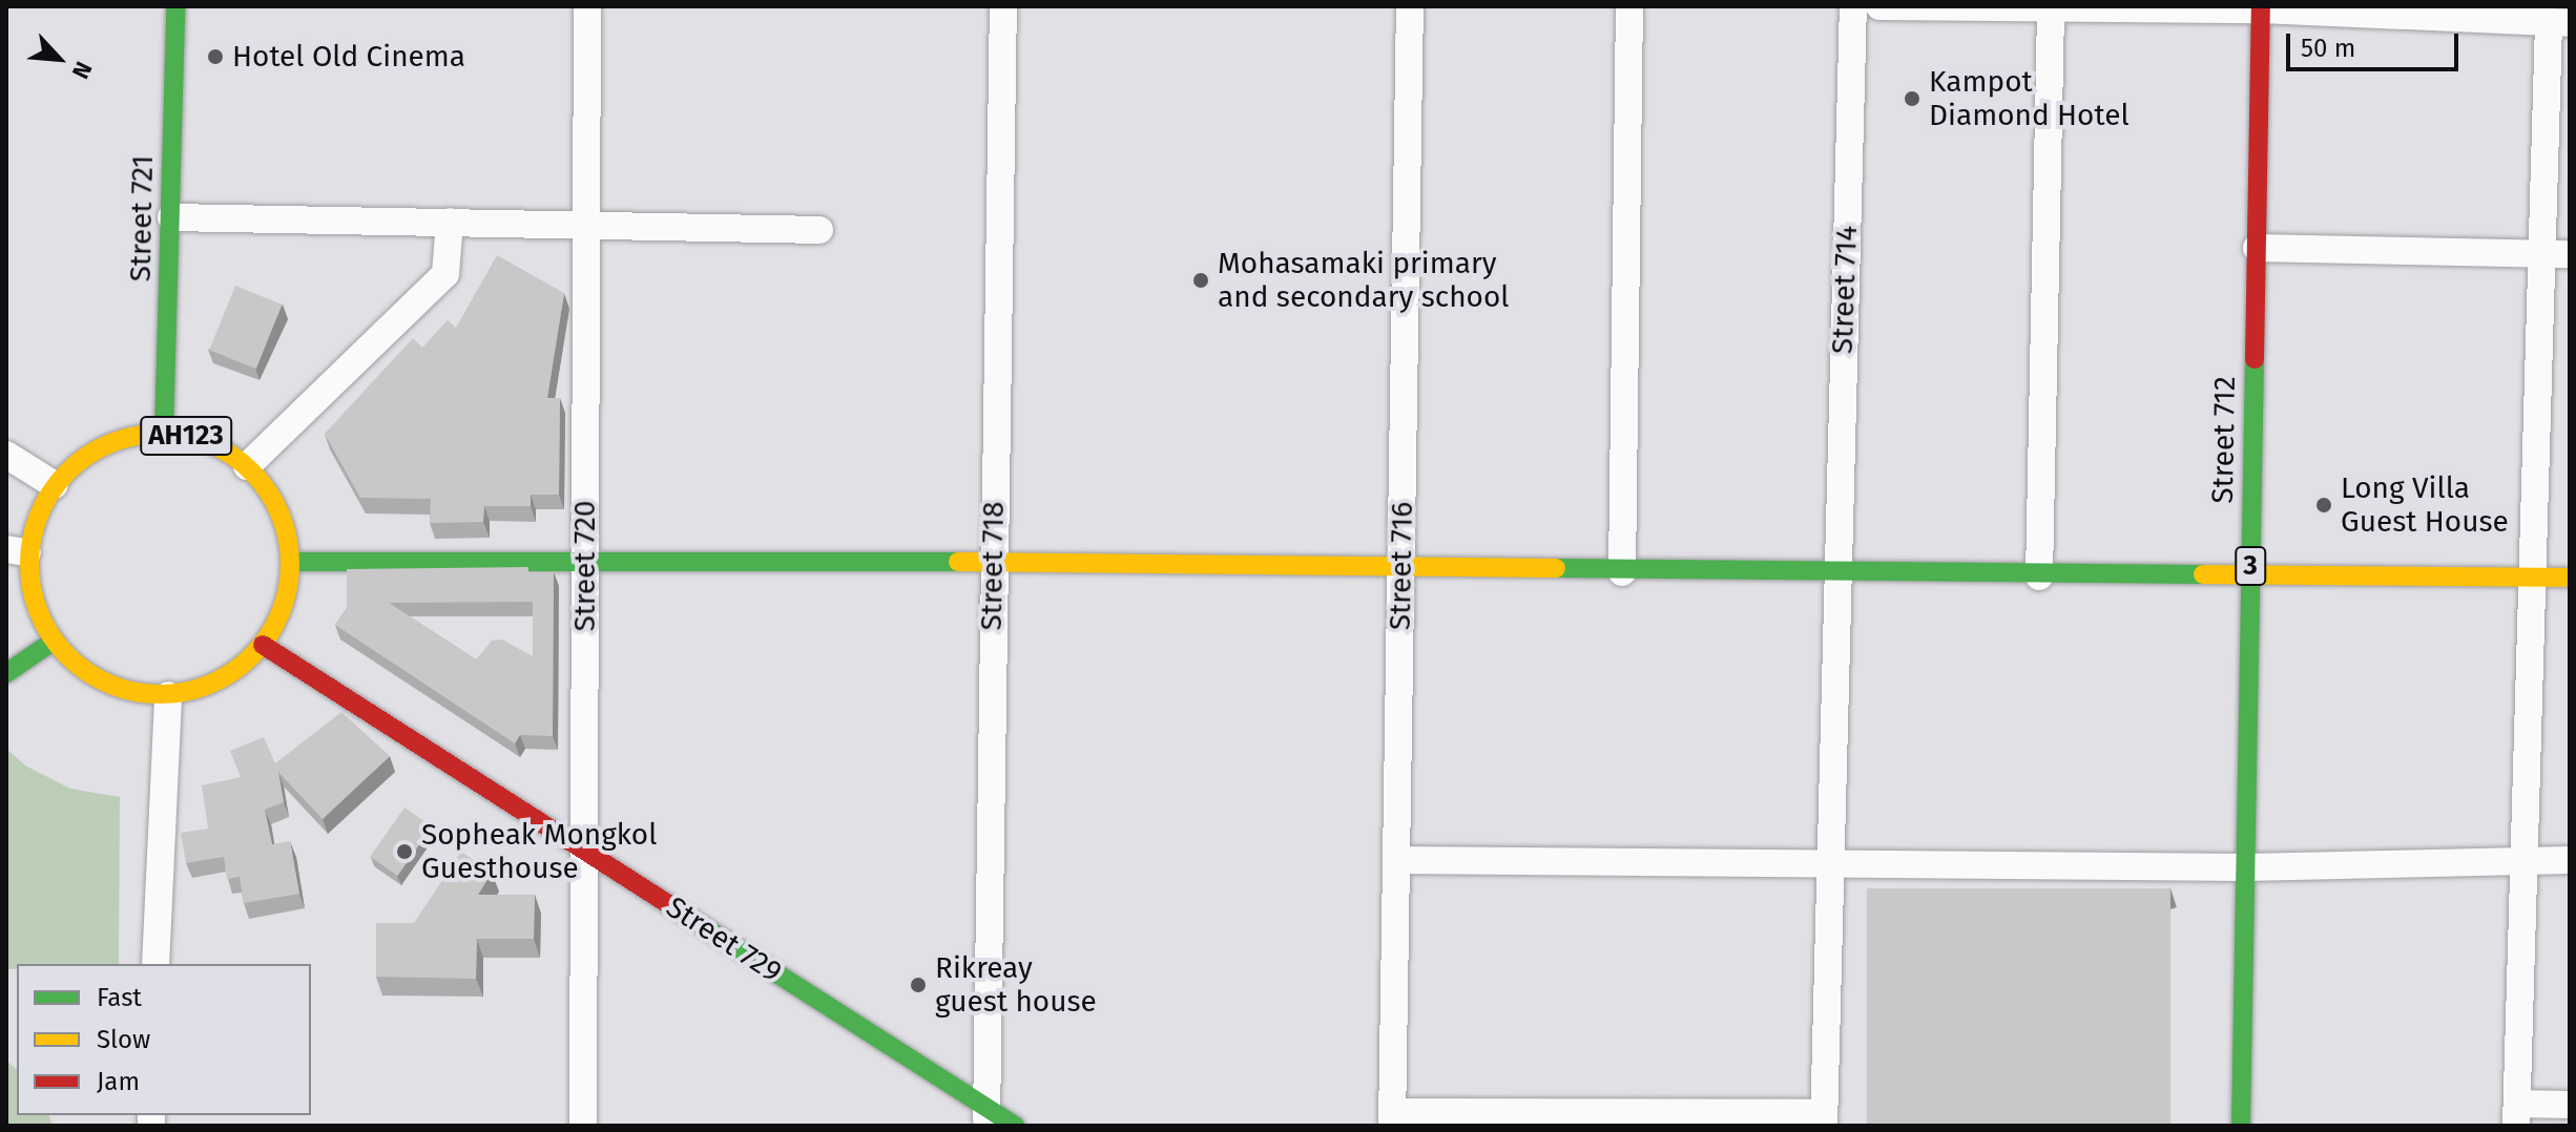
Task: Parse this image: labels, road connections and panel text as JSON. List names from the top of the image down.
{
  "streets": {
    "main road": [
      "Street 721",
      "AH123",
      "Street 712",
      "3",
      "Street 729"
    ],
    "street": [
      "Street 714",
      "Street 720",
      "Street 718",
      "Street 716"
    ]
  },
  "crossings": [
    ["Street 721", "AH123"],
    ["Street 721", "Street 729"],
    ["AH123", "Street 729"],
    ["Street 720", "Street 729"],
    ["Street 718", "Street 729"]
  ],
  "places": [
    "Hotel Old Cinema",
    "Kampot Diamond Hotel",
    "Mohasamaki primary and secondary school",
    "Long Villa Guest House",
    "Sopheak Mongkol Guesthouse",
    "Rikreay guest house"
  ],
  "legend": ["Fast", "Slow", "Jam"],
  "scale_bar": "50 m",
  "north": "bottom right"
}
